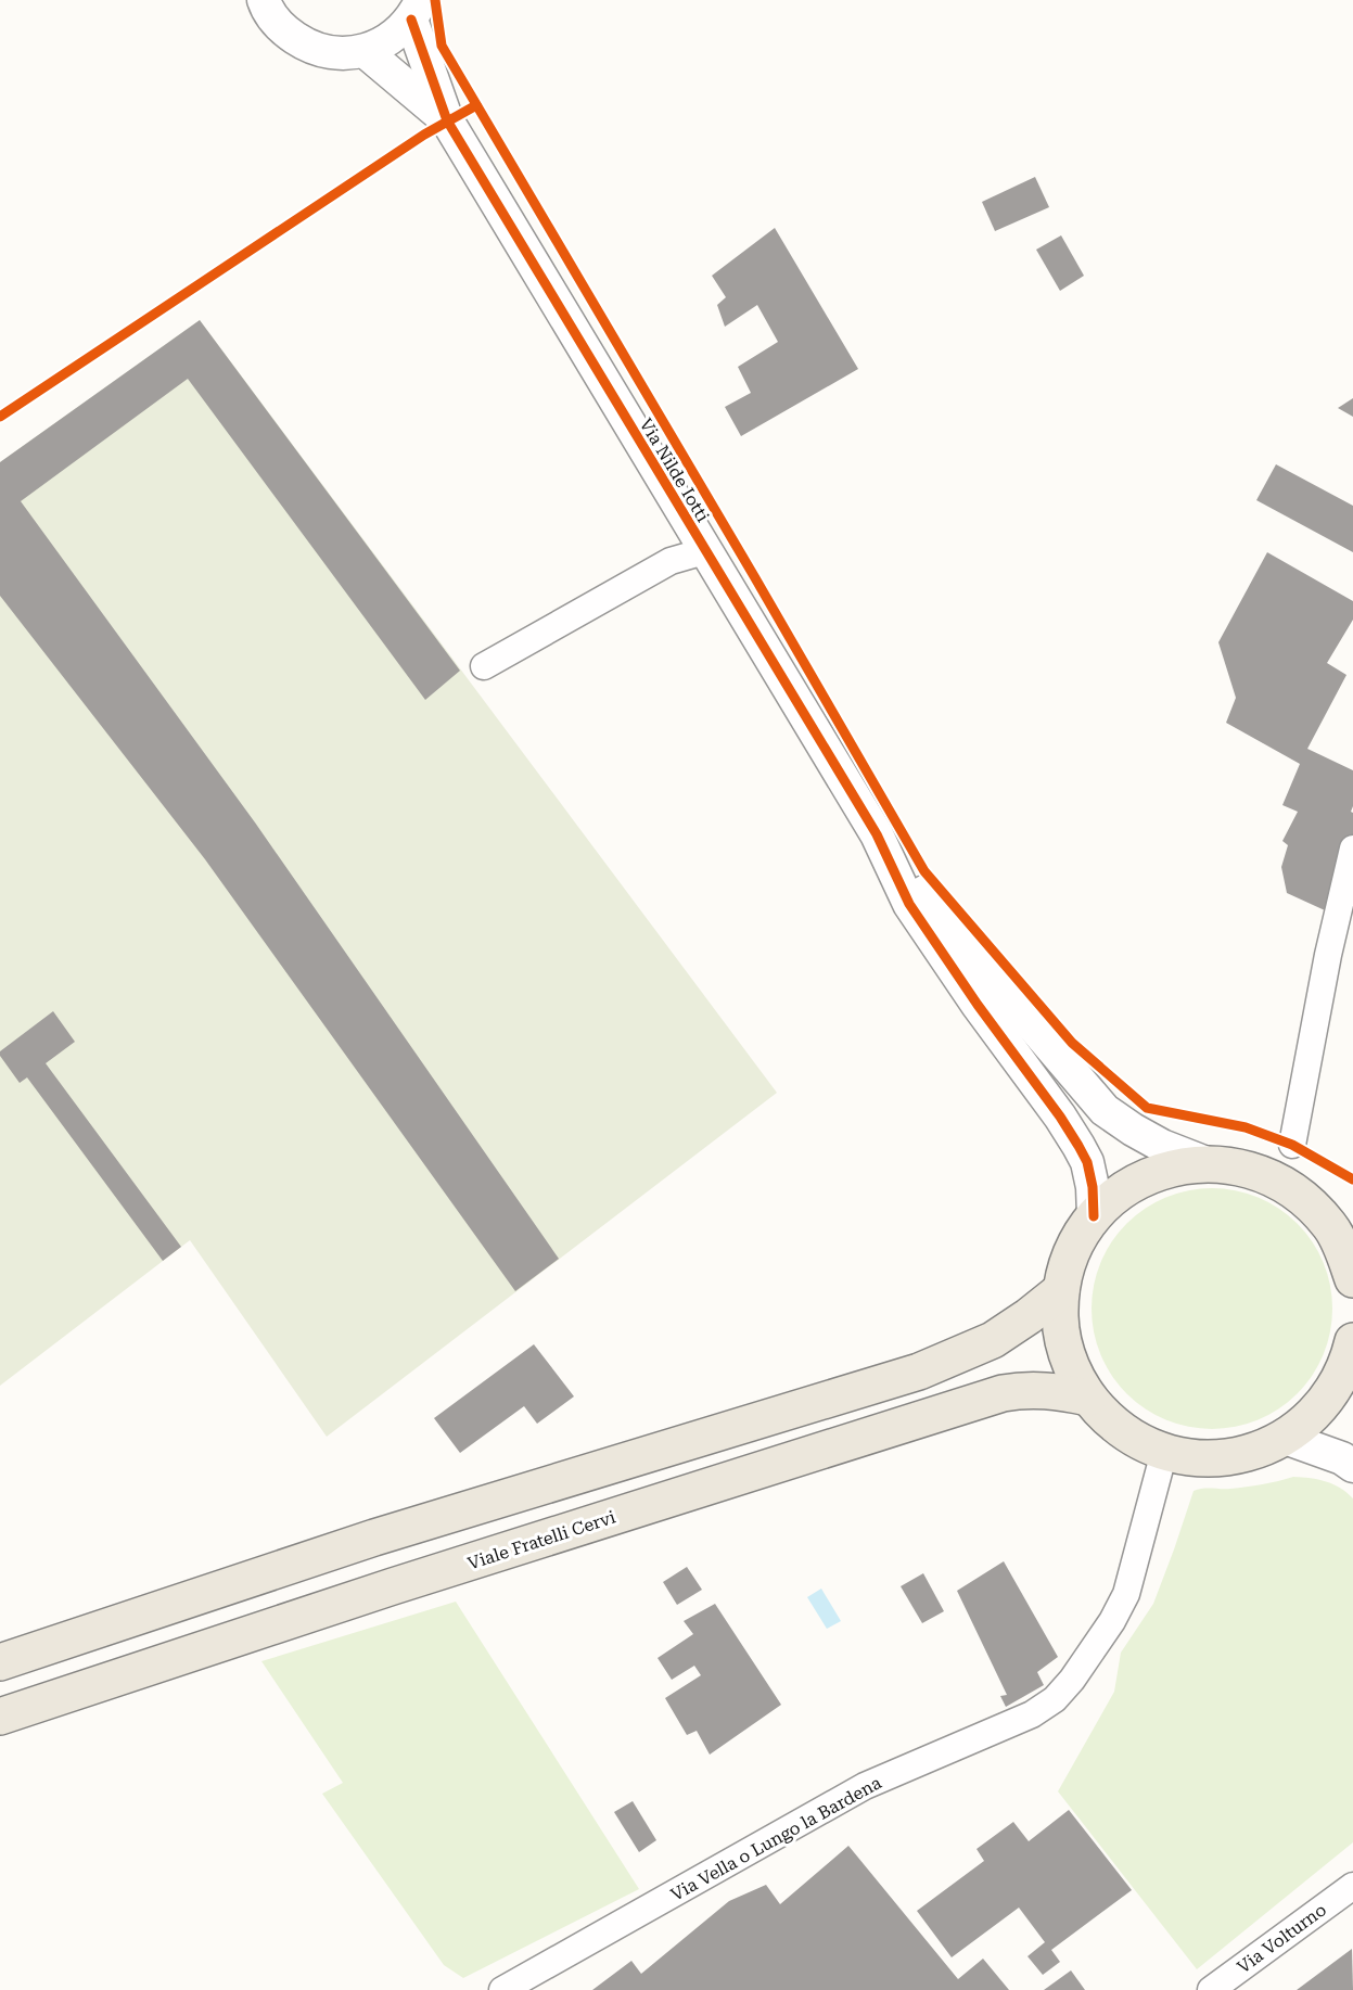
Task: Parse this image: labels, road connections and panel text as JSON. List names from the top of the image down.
{
  "streets": {
    "main road": ["Viale Fratelli Cervi"],
    "street": ["Via Nilde Iotti", "Via Vella o Lungo la Bardena", "Via Volturno"]
  }
}
